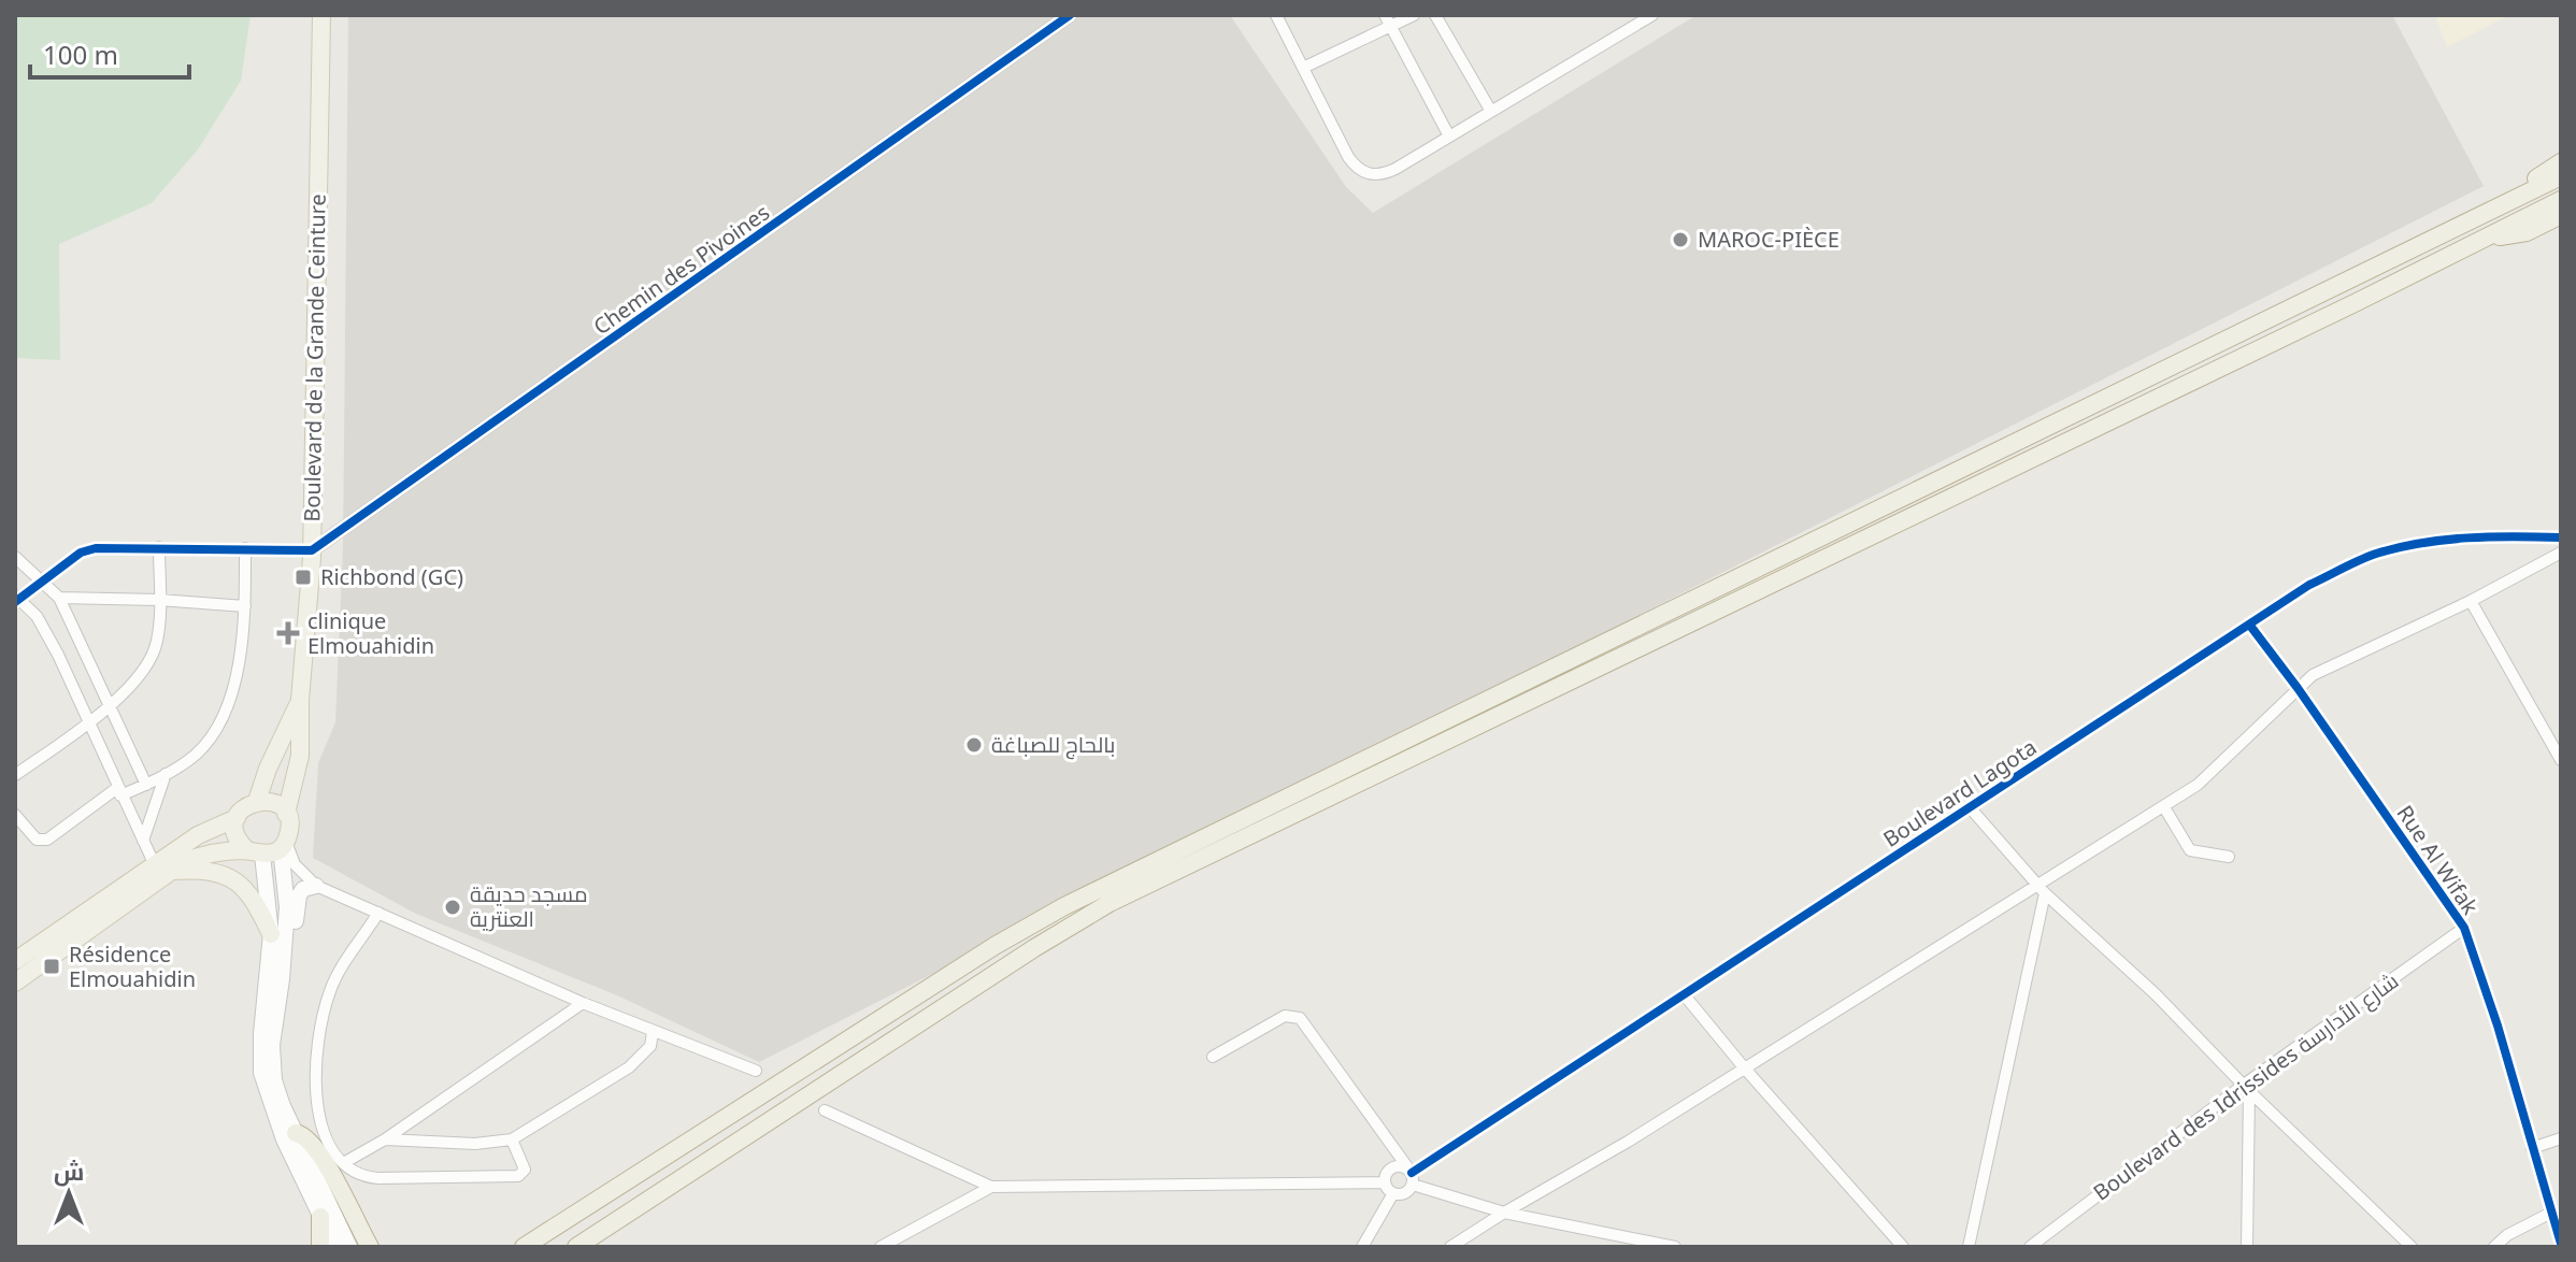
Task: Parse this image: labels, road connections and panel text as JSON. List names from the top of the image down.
{
  "streets": {
    "main road": ["Boulevard de la Grande Ceinture"],
    "street": [
      "Chemin des Pivoines",
      "Boulevard Lagota",
      "Rue Al Wifak",
      "Boulevard des Idrissides شارع الأدارسة"
    ]
  },
  "crossings": [
    ["Chemin des Pivoines", "Boulevard de la Grande Ceinture"],
    ["Boulevard Lagota", "Rue Al Wifak"],
    ["Rue Al Wifak", "Boulevard des Idrissides شارع الأدارسة"]
  ],
  "places": {
    "other": ["MAROC-PIÈCE", "بالحاج للصباغة", "مسجد حديقة العنترية"],
    "transit": ["Richbond (GC)", "Résidence Elmouahidin"],
    "health": ["clinique Elmouahidin"]
  },
  "scale_bar": "100 m",
  "north": "top"
}
